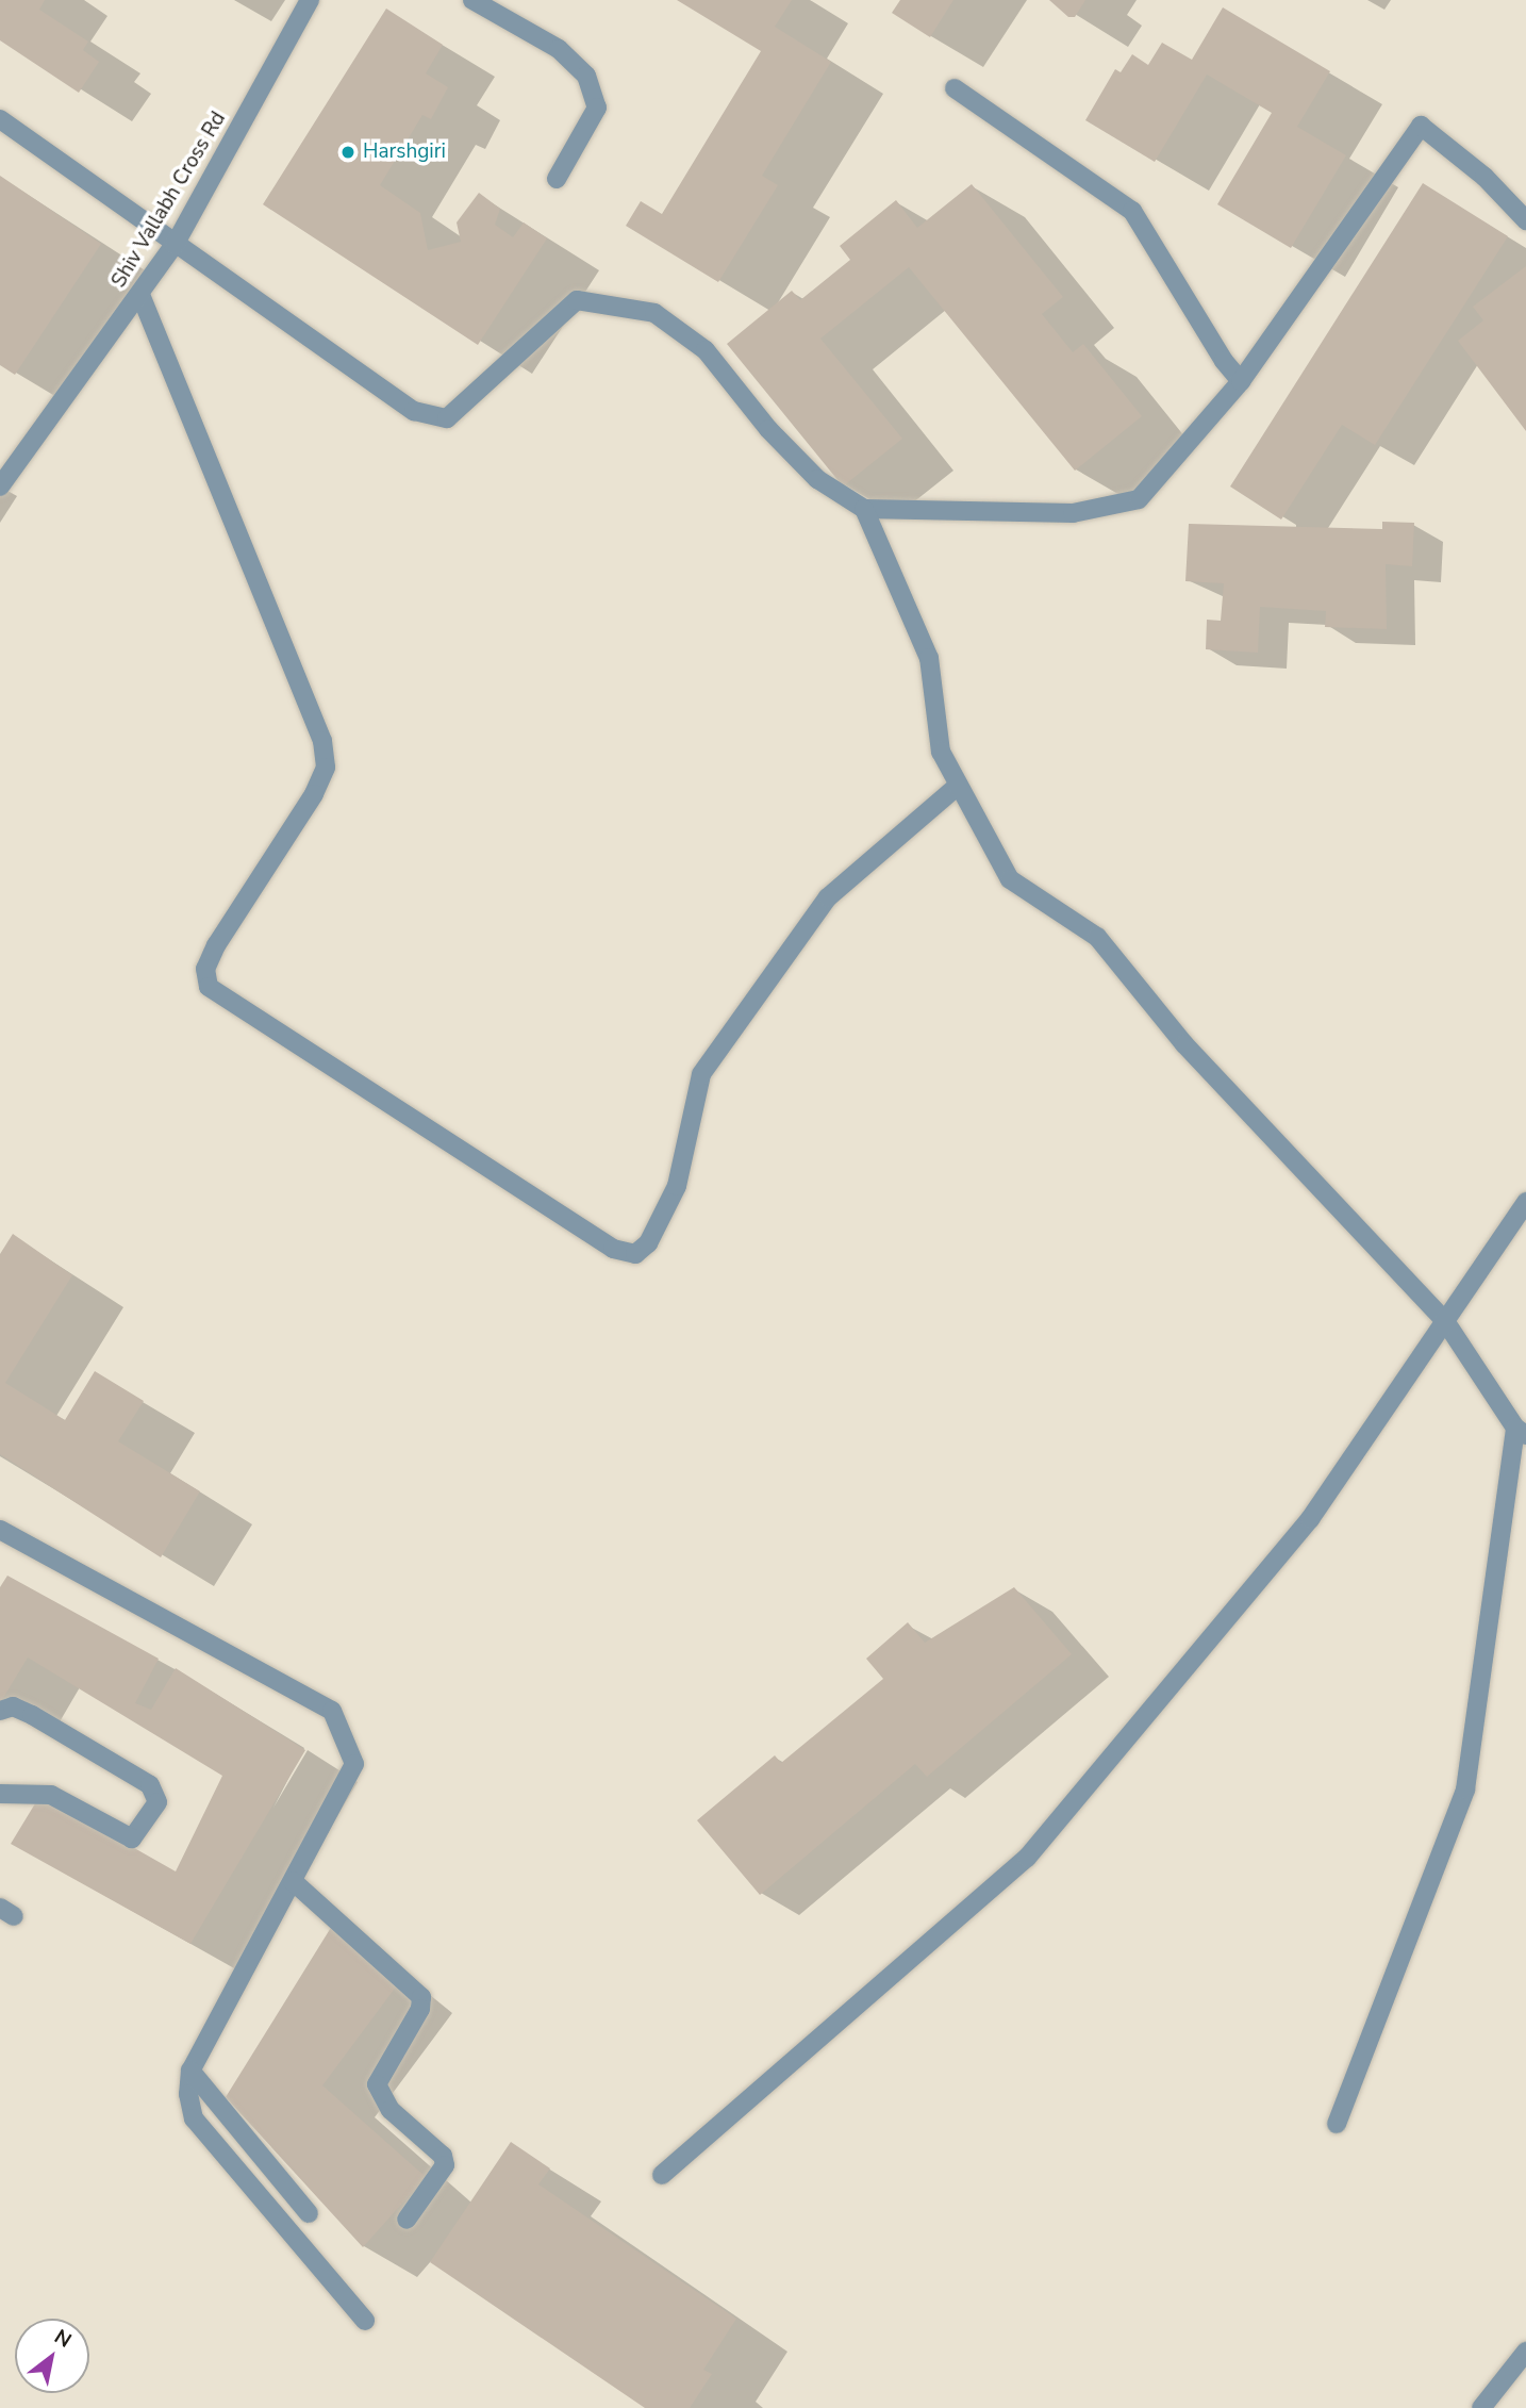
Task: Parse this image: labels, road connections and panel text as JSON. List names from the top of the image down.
{
  "streets": {
    "street": ["Shiv Vallabh Cross Rd"]
  },
  "places": ["Harshgiri"],
  "north": "top right"
}
